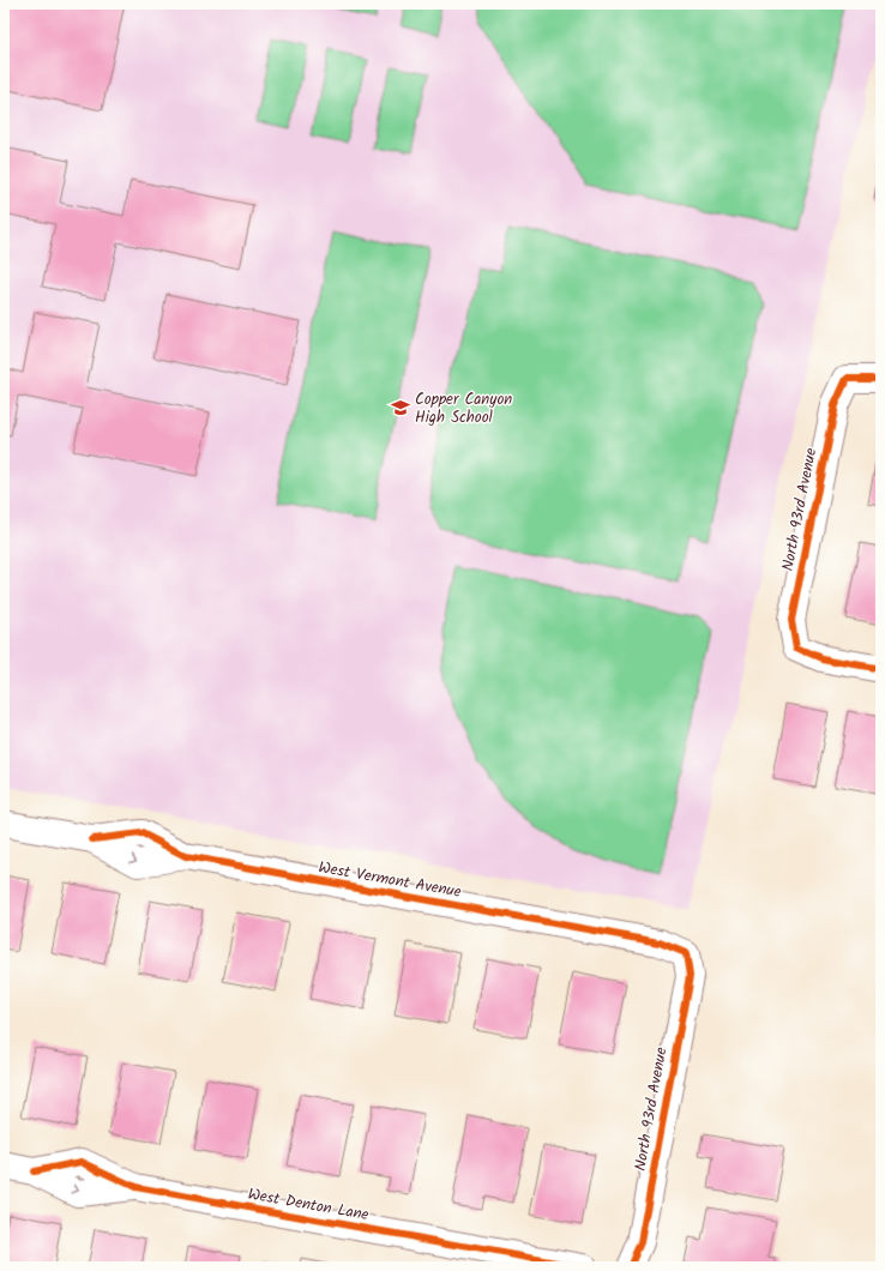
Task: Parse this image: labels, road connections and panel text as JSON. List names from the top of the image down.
{
  "streets": {
    "street": ["North 93rd Avenue", "West Vermont Avenue", "West Denton Lane"]
  },
  "crossings": [
    ["North 93rd Avenue", "West Vermont Avenue"]
  ],
  "places": {
    "school or university": ["Copper Canyon High School"]
  }
}
